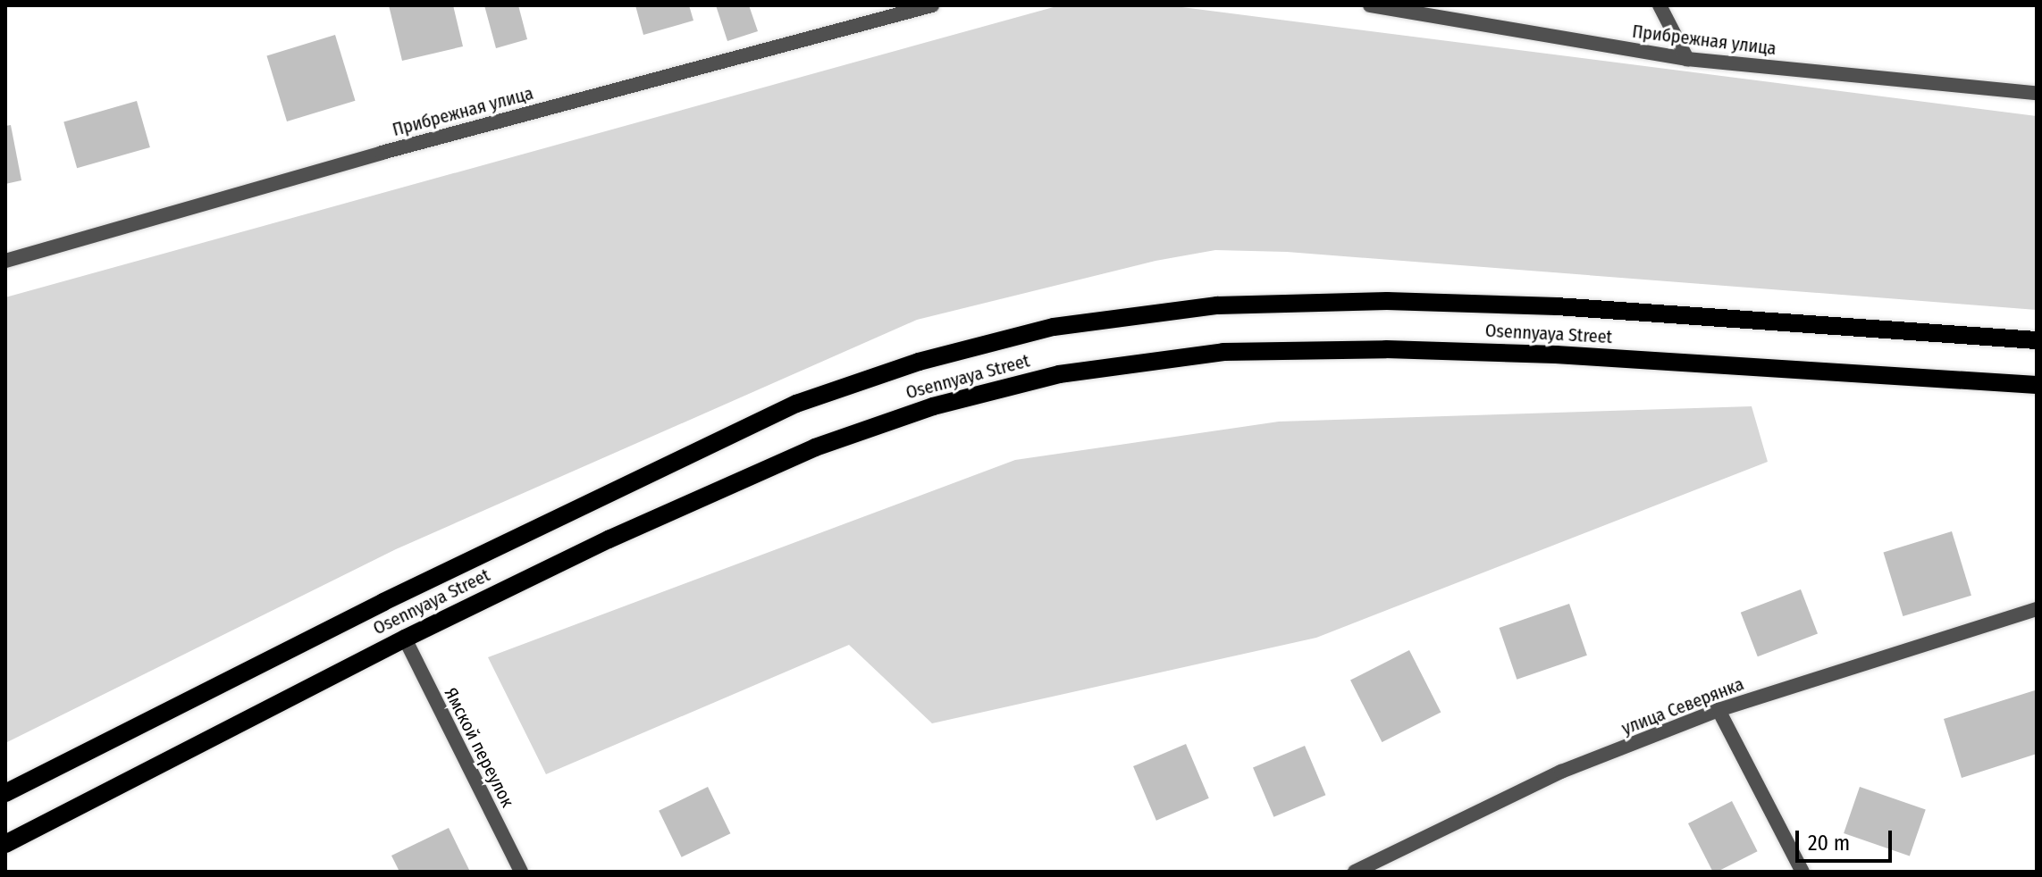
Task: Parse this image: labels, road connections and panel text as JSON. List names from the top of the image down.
{
  "streets": {
    "main road": ["Osennyaya Street"],
    "street": ["Прибрежная улица", "улица Северянка", "Ямской переулок"]
  },
  "crossings": [
    ["Osennyaya Street", "Ямской переулок"]
  ],
  "scale_bar": "20 m"
}
